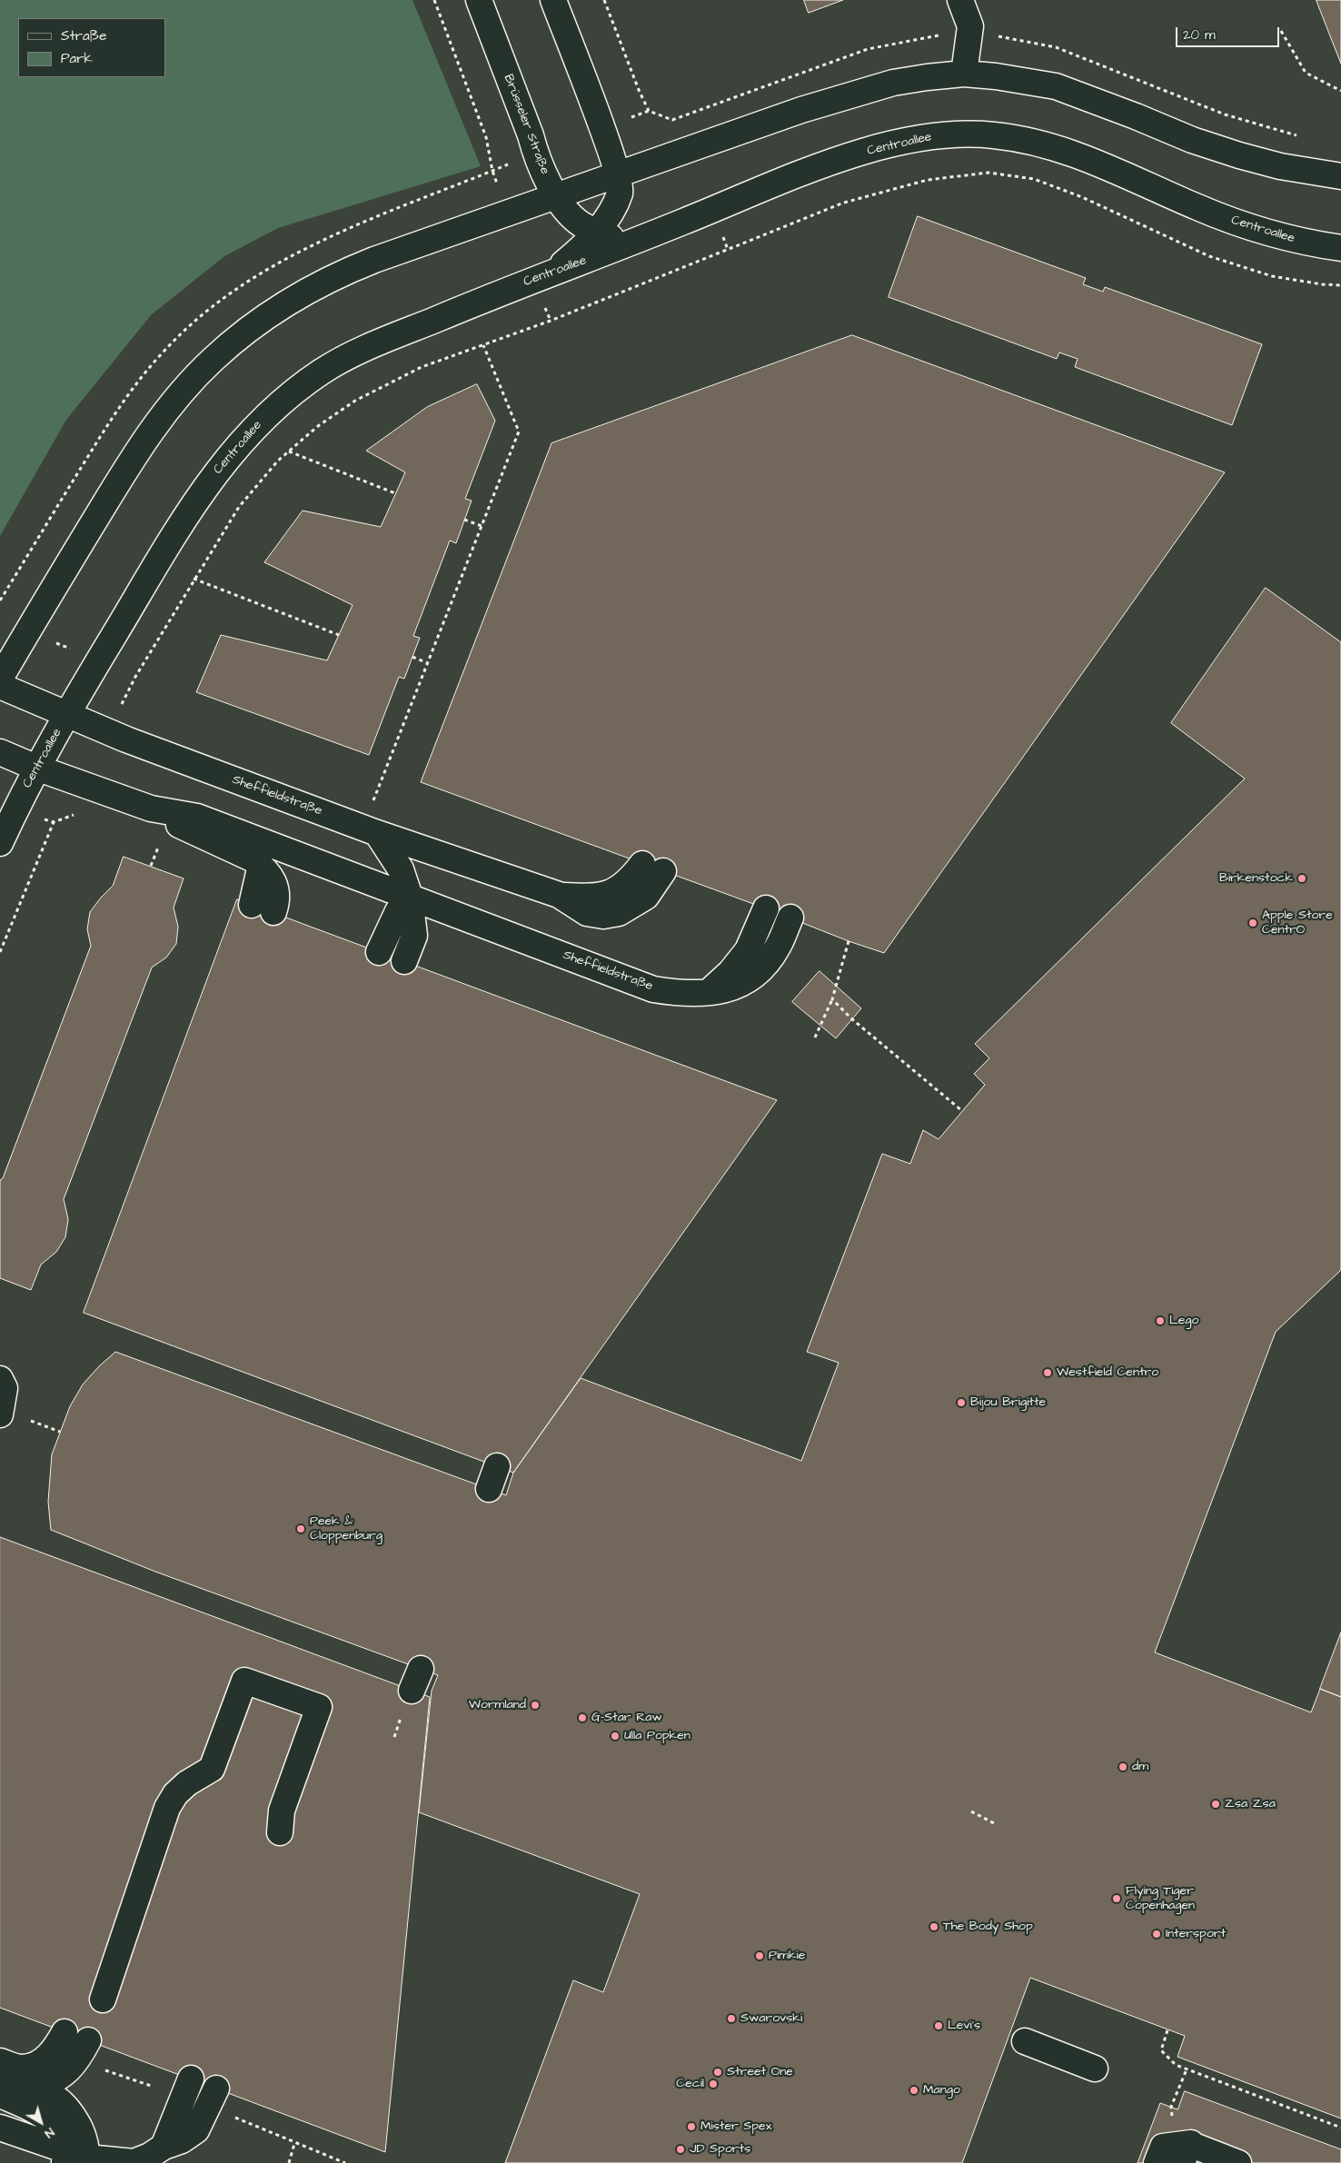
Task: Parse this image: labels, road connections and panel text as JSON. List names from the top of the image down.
{
  "streets": {
    "street": ["Brüsseler Straße", "Centroallee", "Sheffieldstraße"]
  },
  "crossings": [
    ["Brüsseler Straße", "Centroallee"],
    ["Centroallee", "Sheffieldstraße"]
  ],
  "places": [
    "Birkenstock",
    "Apple Store CentrO",
    "Lego",
    "Westfield Centro",
    "Bijou Brigitte",
    "Peek & Cloppenburg",
    "Wormland",
    "G-Star Raw",
    "Ulla Popken",
    "dm",
    "Zsa Zsa",
    "Flying Tiger Copenhagen",
    "The Body Shop",
    "Intersport",
    "Pimkie",
    "Swarovski",
    "Levi's",
    "Street One",
    "Cecil",
    "Mango",
    "Mister Spex",
    "JD Sports"
  ],
  "legend": ["Straße", "Park"],
  "scale_bar": "20 m",
  "north": "bottom right"
}
